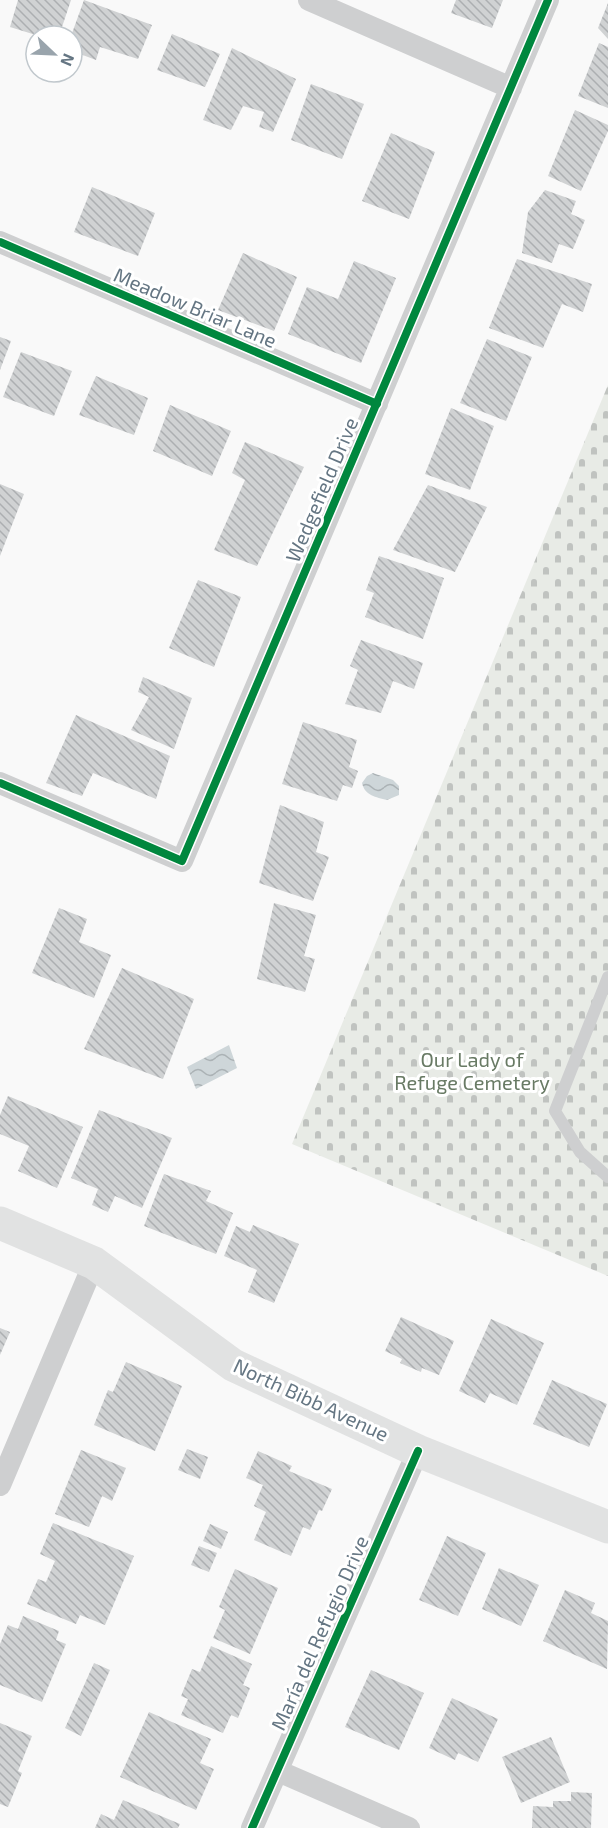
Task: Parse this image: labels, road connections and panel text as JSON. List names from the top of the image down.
{
  "streets": {
    "main road": ["North Bibb Avenue"],
    "street": ["Meadow Briar Lane", "Wedgefield Drive", "María del Refugio Drive"]
  },
  "crossings": [
    ["Meadow Briar Lane", "Wedgefield Drive"],
    ["North Bibb Avenue", "María del Refugio Drive"]
  ],
  "parks": ["Our Lady of Refuge Cemetery"],
  "north": "bottom right"
}
